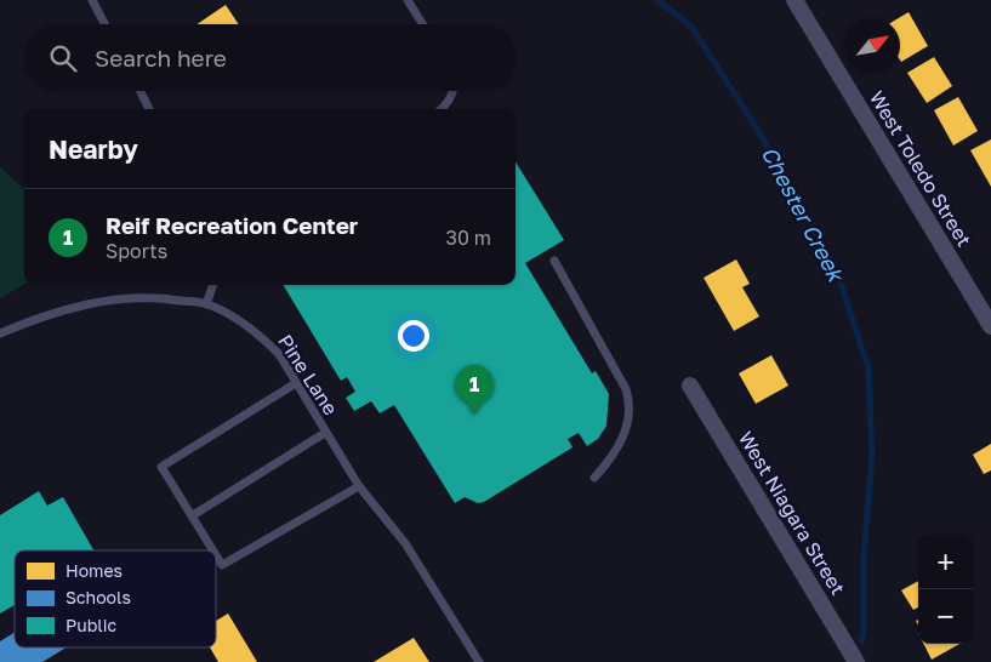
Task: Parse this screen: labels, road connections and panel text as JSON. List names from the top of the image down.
{
  "streets": {
    "street": ["West Toledo Street", "West Niagara Street"],
    "lane": ["Pine Lane"]
  },
  "water": ["Chester Creek"],
  "legend": ["Homes", "Schools", "Public"],
  "north": "top right",
  "page": {
    "search": "Search here",
    "heading": "Nearby",
    "list": [
      {
        "mark": "1",
        "name": "Reif Recreation Center",
        "note": "Sports",
        "value": "30 m"
      }
    ],
    "pins": "1",
    "map_buttons": ["+", "−"]
  }
}
